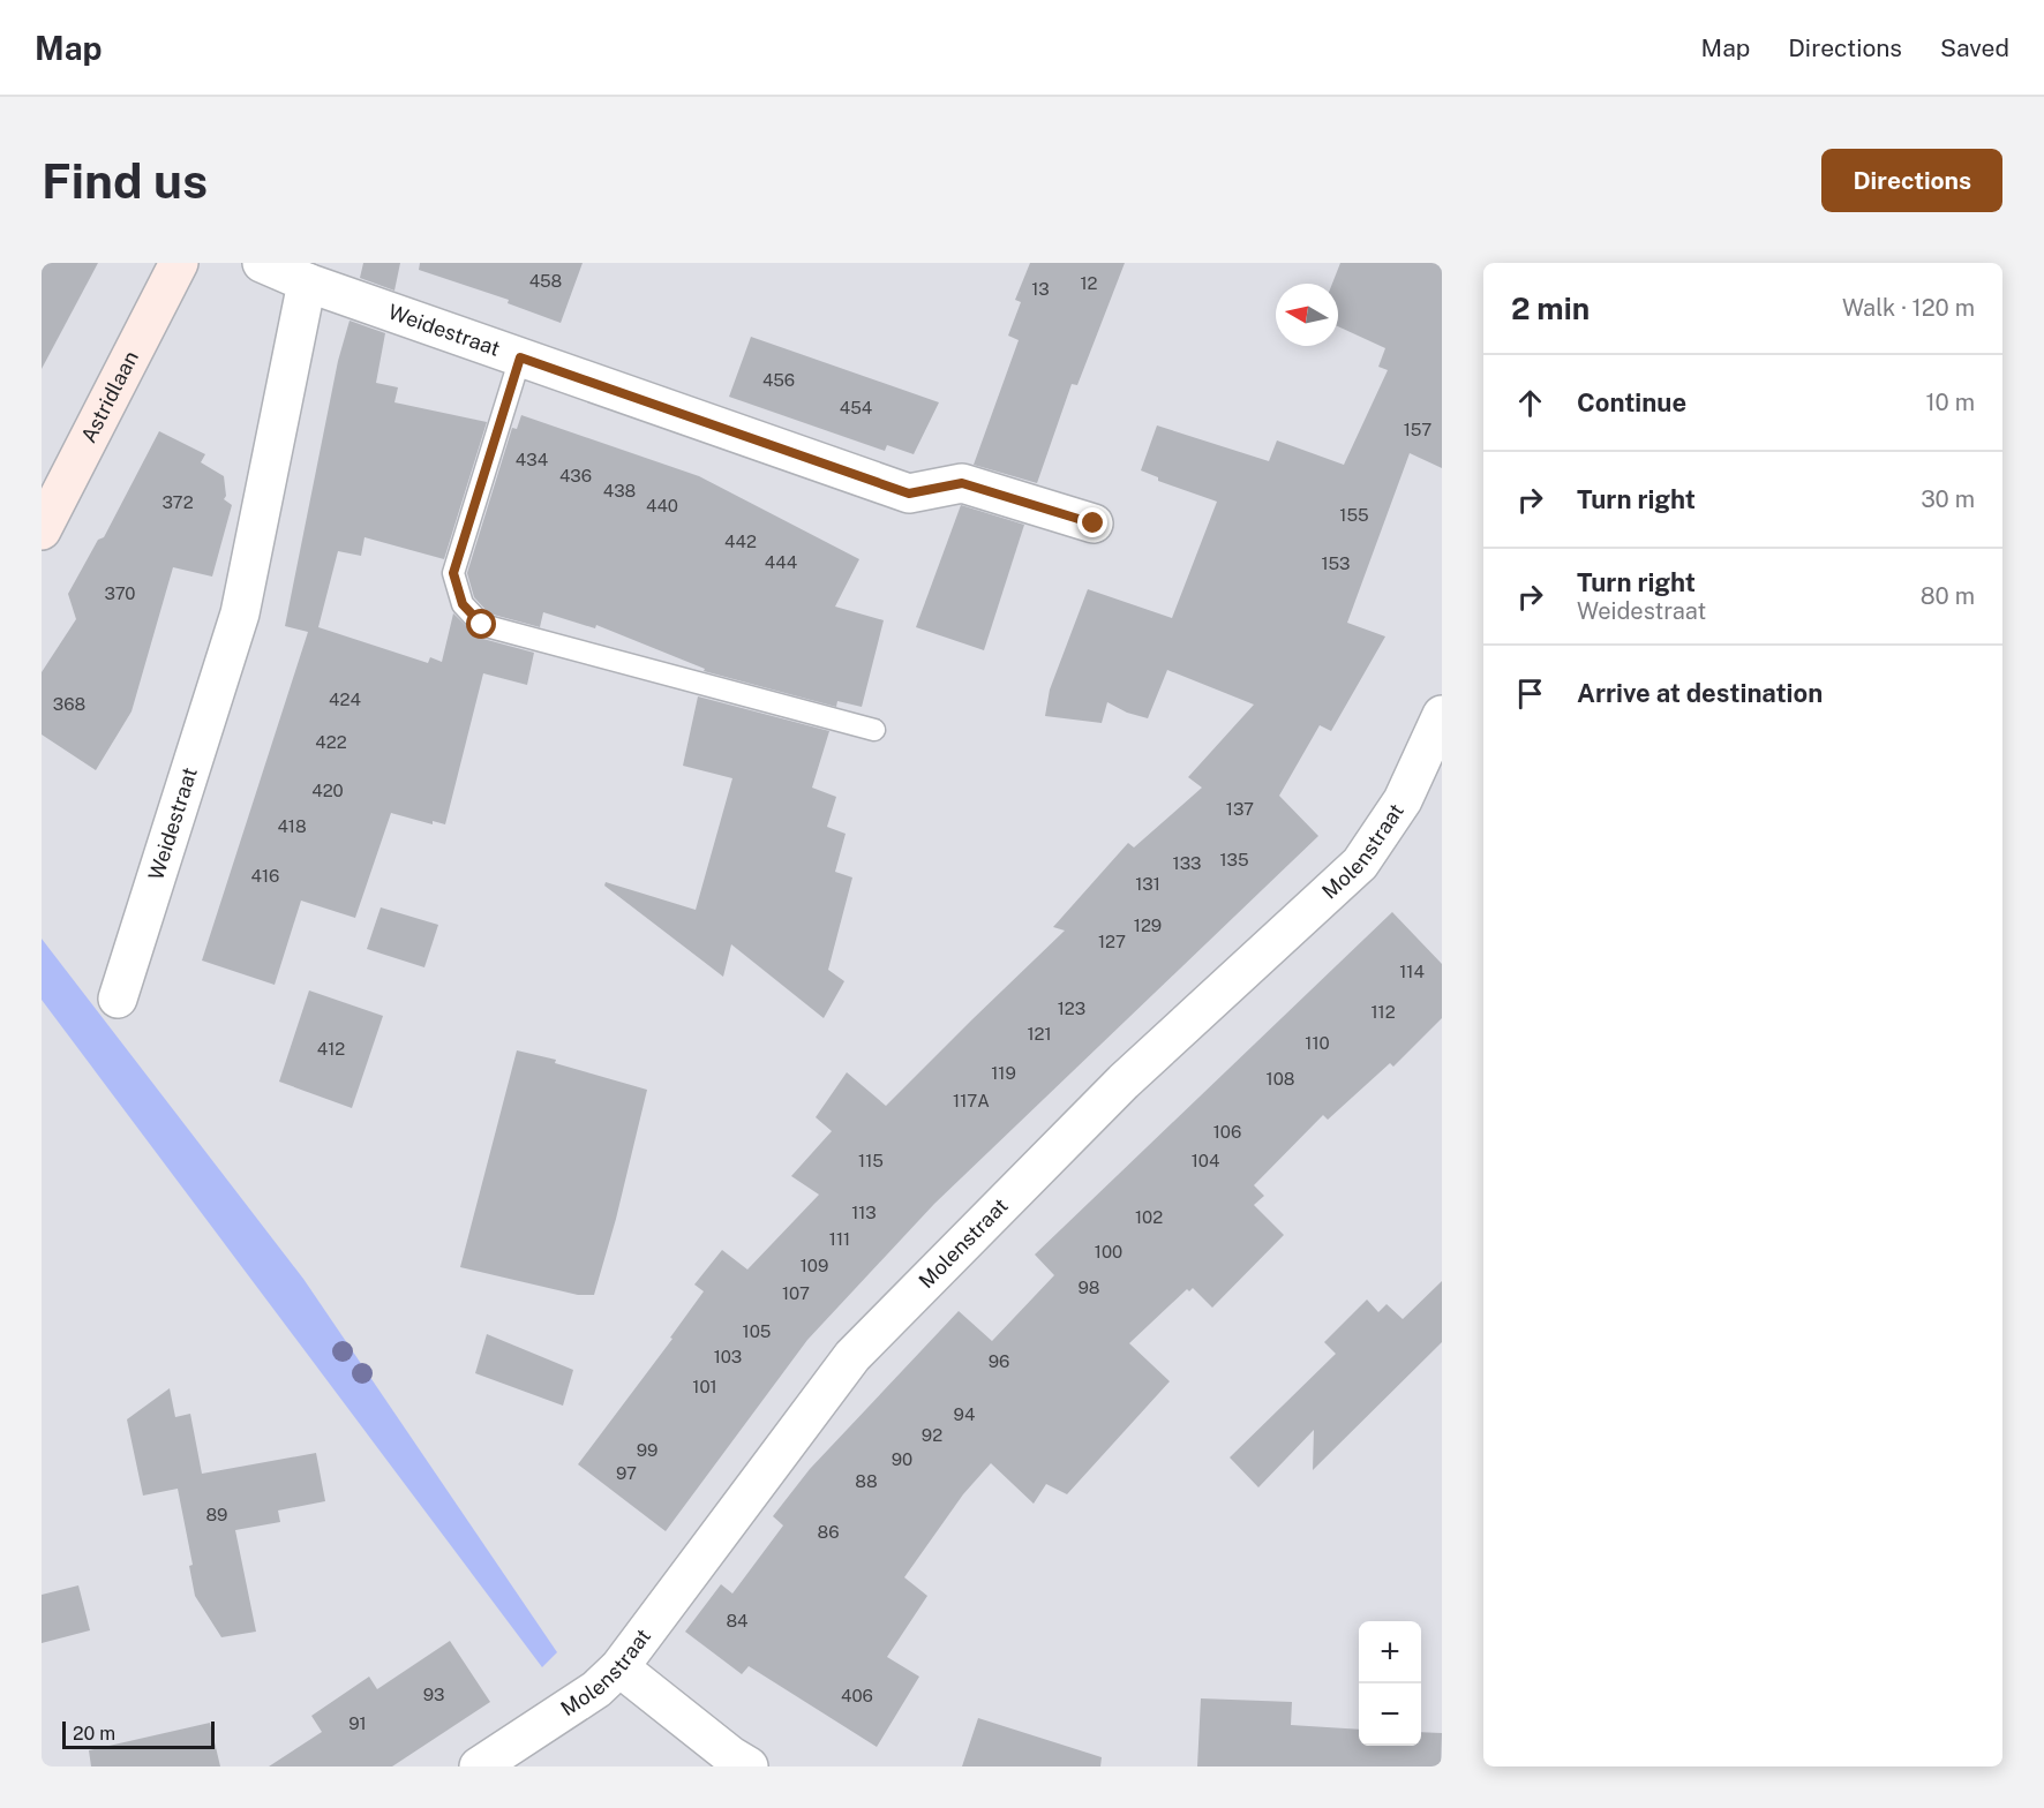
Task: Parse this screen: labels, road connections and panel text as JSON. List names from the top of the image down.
{
  "streets": {
    "main road": ["Astridlaan"],
    "street": ["Weidestraat", "Molenstraat"]
  },
  "house_numbers": [
    "458",
    "12",
    "13",
    "456",
    "454",
    "157",
    "434",
    "436",
    "438",
    "372",
    "440",
    "155",
    "442",
    "444",
    "153",
    "370",
    "424",
    "368",
    "422",
    "420",
    "137",
    "418",
    "135",
    "133",
    "416",
    "131",
    "129",
    "127",
    "114",
    "123",
    "112",
    "121",
    "110",
    "412",
    "119",
    "108",
    "117A",
    "106",
    "115",
    "104",
    "113",
    "102",
    "111",
    "100",
    "109",
    "98",
    "107",
    "105",
    "103",
    "96",
    "101",
    "94",
    "92",
    "99",
    "90",
    "97",
    "88",
    "89",
    "86",
    "84",
    "93",
    "406",
    "91"
  ],
  "scale_bar": "20 m",
  "north": "left",
  "page": {
    "header": "Map",
    "nav": ["Map", "Directions", "Saved"],
    "buttons": "Directions",
    "title": "Find us",
    "heading": ["2 min", "Walk · 120 m"],
    "list": [
      ["Continue", "10 m"],
      ["Turn right", "30 m"],
      ["Turn right", "Weidestraat", "80 m"],
      "Arrive at destination"
    ],
    "map_buttons": ["+", "−"],
    "scale": "20 m"
  }
}
